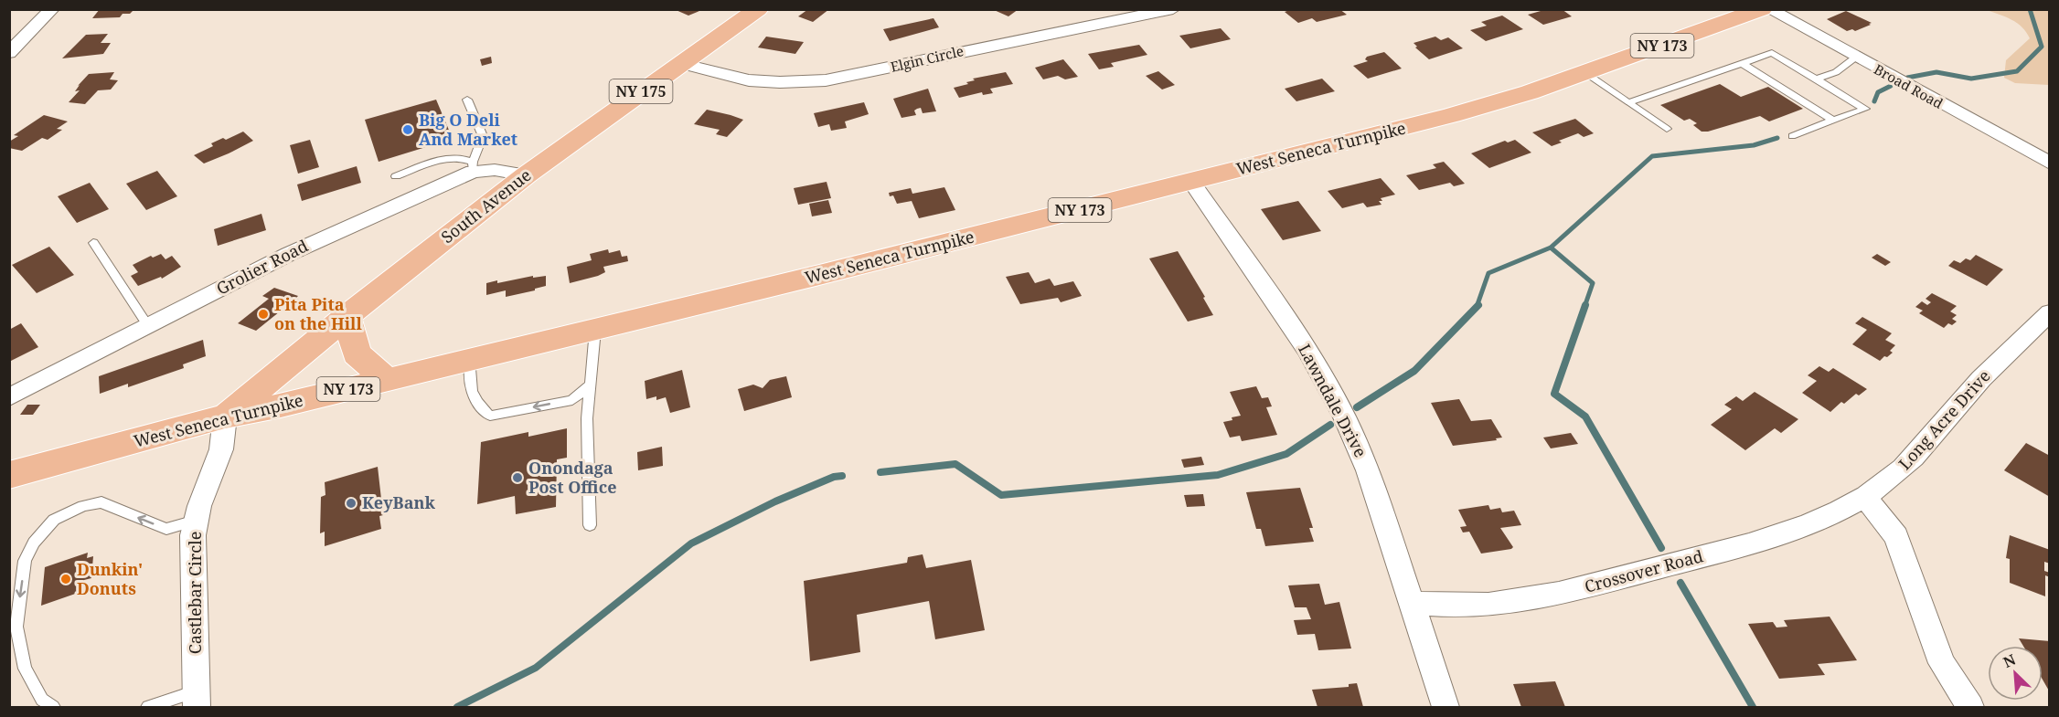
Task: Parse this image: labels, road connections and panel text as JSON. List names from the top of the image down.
{
  "streets": {
    "main road": [
      "NY 173",
      "NY 175",
      "West Seneca Turnpike",
      "South Avenue"
    ],
    "street": [
      "Elgin Circle",
      "Broad Road",
      "Grolier Road",
      "Lawndale Drive",
      "Long Acre Drive",
      "Crossover Road",
      "Castlebar Circle"
    ]
  },
  "crossings": [
    ["Elgin Circle", "South Avenue"],
    ["West Seneca Turnpike", "South Avenue"],
    ["West Seneca Turnpike", "Lawndale Drive"],
    ["West Seneca Turnpike", "Castlebar Circle"],
    ["South Avenue", "Grolier Road"],
    ["South Avenue", "Castlebar Circle"],
    ["Lawndale Drive", "Crossover Road"],
    ["Long Acre Drive", "Crossover Road"]
  ],
  "places": [
    "Big O Deli And Market",
    "Pita Pita on the Hill",
    "Onondaga Post Office",
    "KeyBank",
    "Dunkin' Donuts"
  ],
  "north": "top left"
}
